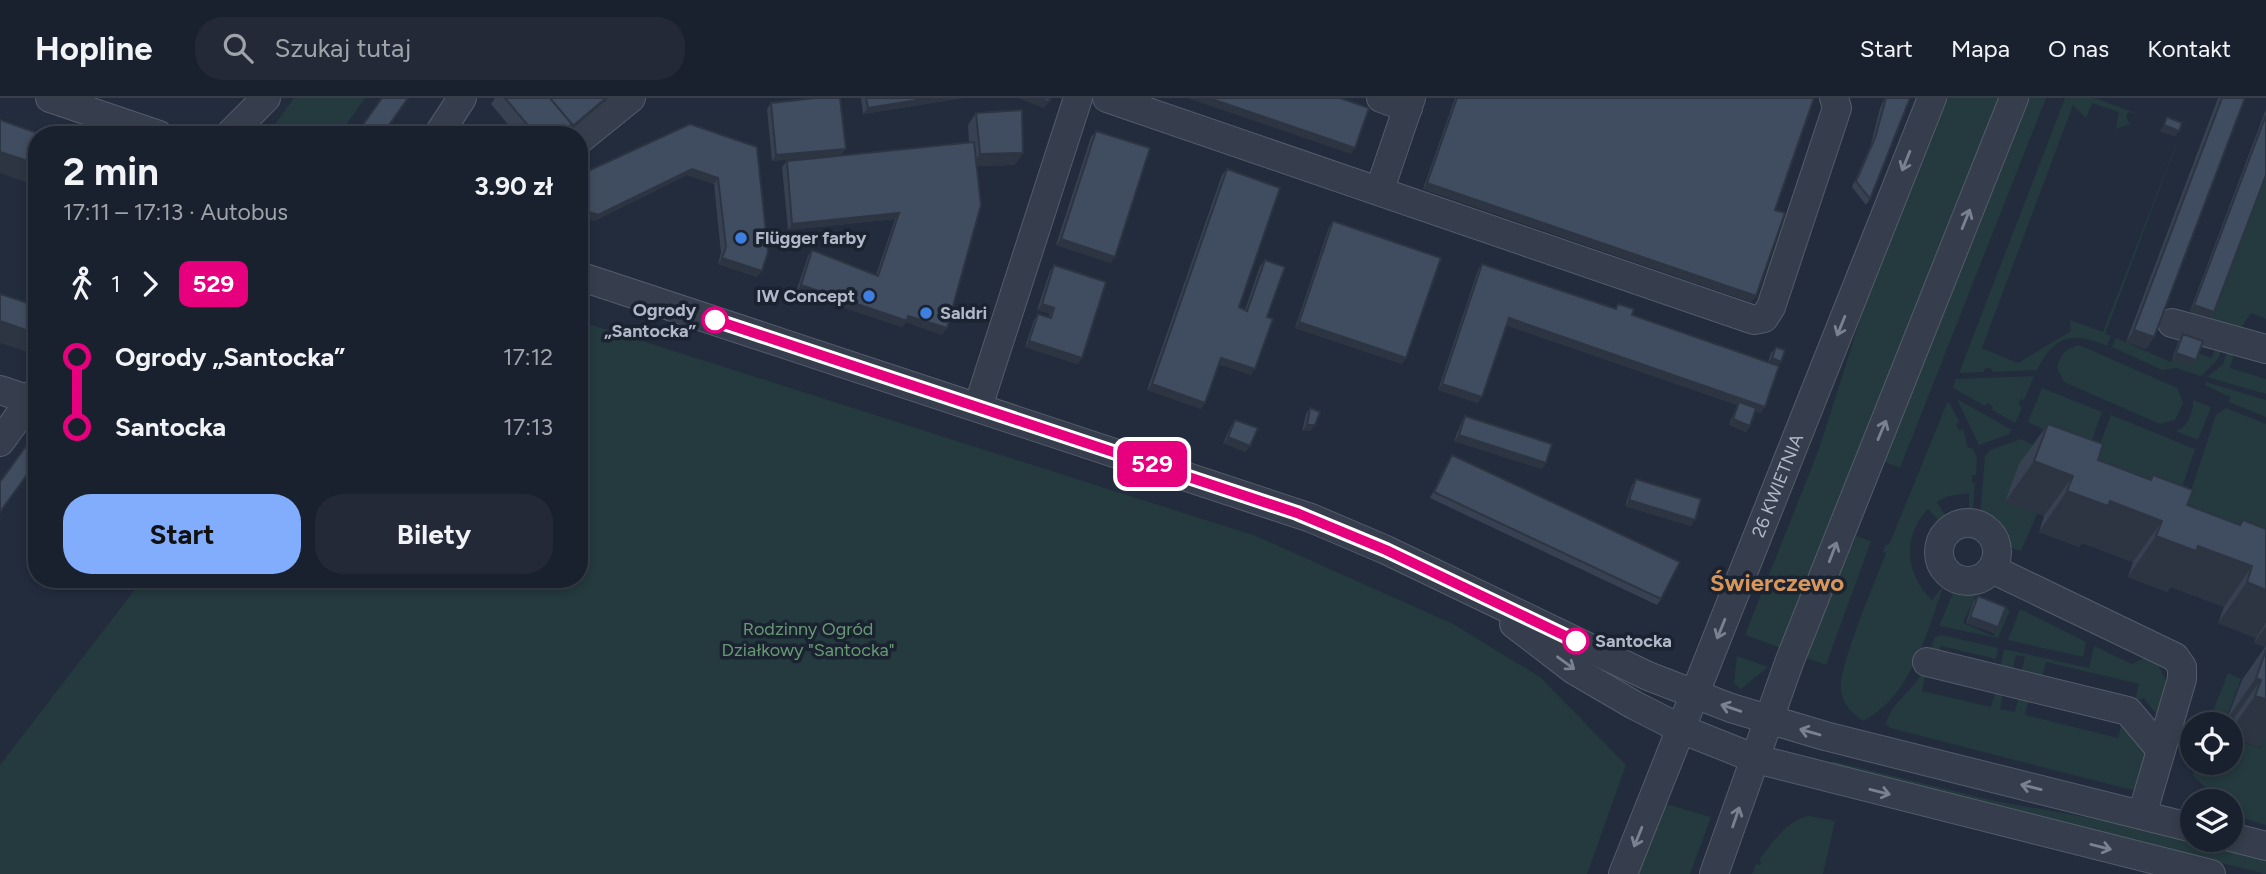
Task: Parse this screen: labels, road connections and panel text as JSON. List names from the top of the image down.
{
  "streets": {
    "street": ["26 KWIETNIA"]
  },
  "districts": ["Świerczewo"],
  "parks": ["Rodzinny Ogród Działkowy \"Santocka\""],
  "places": [
    "Flügger farby",
    "IW Concept",
    "Saldri",
    "Ogrody „Santocka”",
    "Santocka"
  ],
  "lines": ["bus line 529"],
  "page": {
    "header": "Hopline",
    "search": "Szukaj tutaj",
    "nav": [
      "Start",
      "Mapa",
      "O nas",
      "Kontakt"
    ],
    "on_map": "529",
    "heading": ["2 min", "17:11 – 17:13 · Autobus", "3.90 zł"],
    "legs": ["1", "529"],
    "list": [
      {
        "name": "Ogrody „Santocka”",
        "value": "17:12"
      },
      {
        "name": "Santocka",
        "value": "17:13"
      }
    ],
    "buttons": ["Start", "Bilety"]
  }
}
